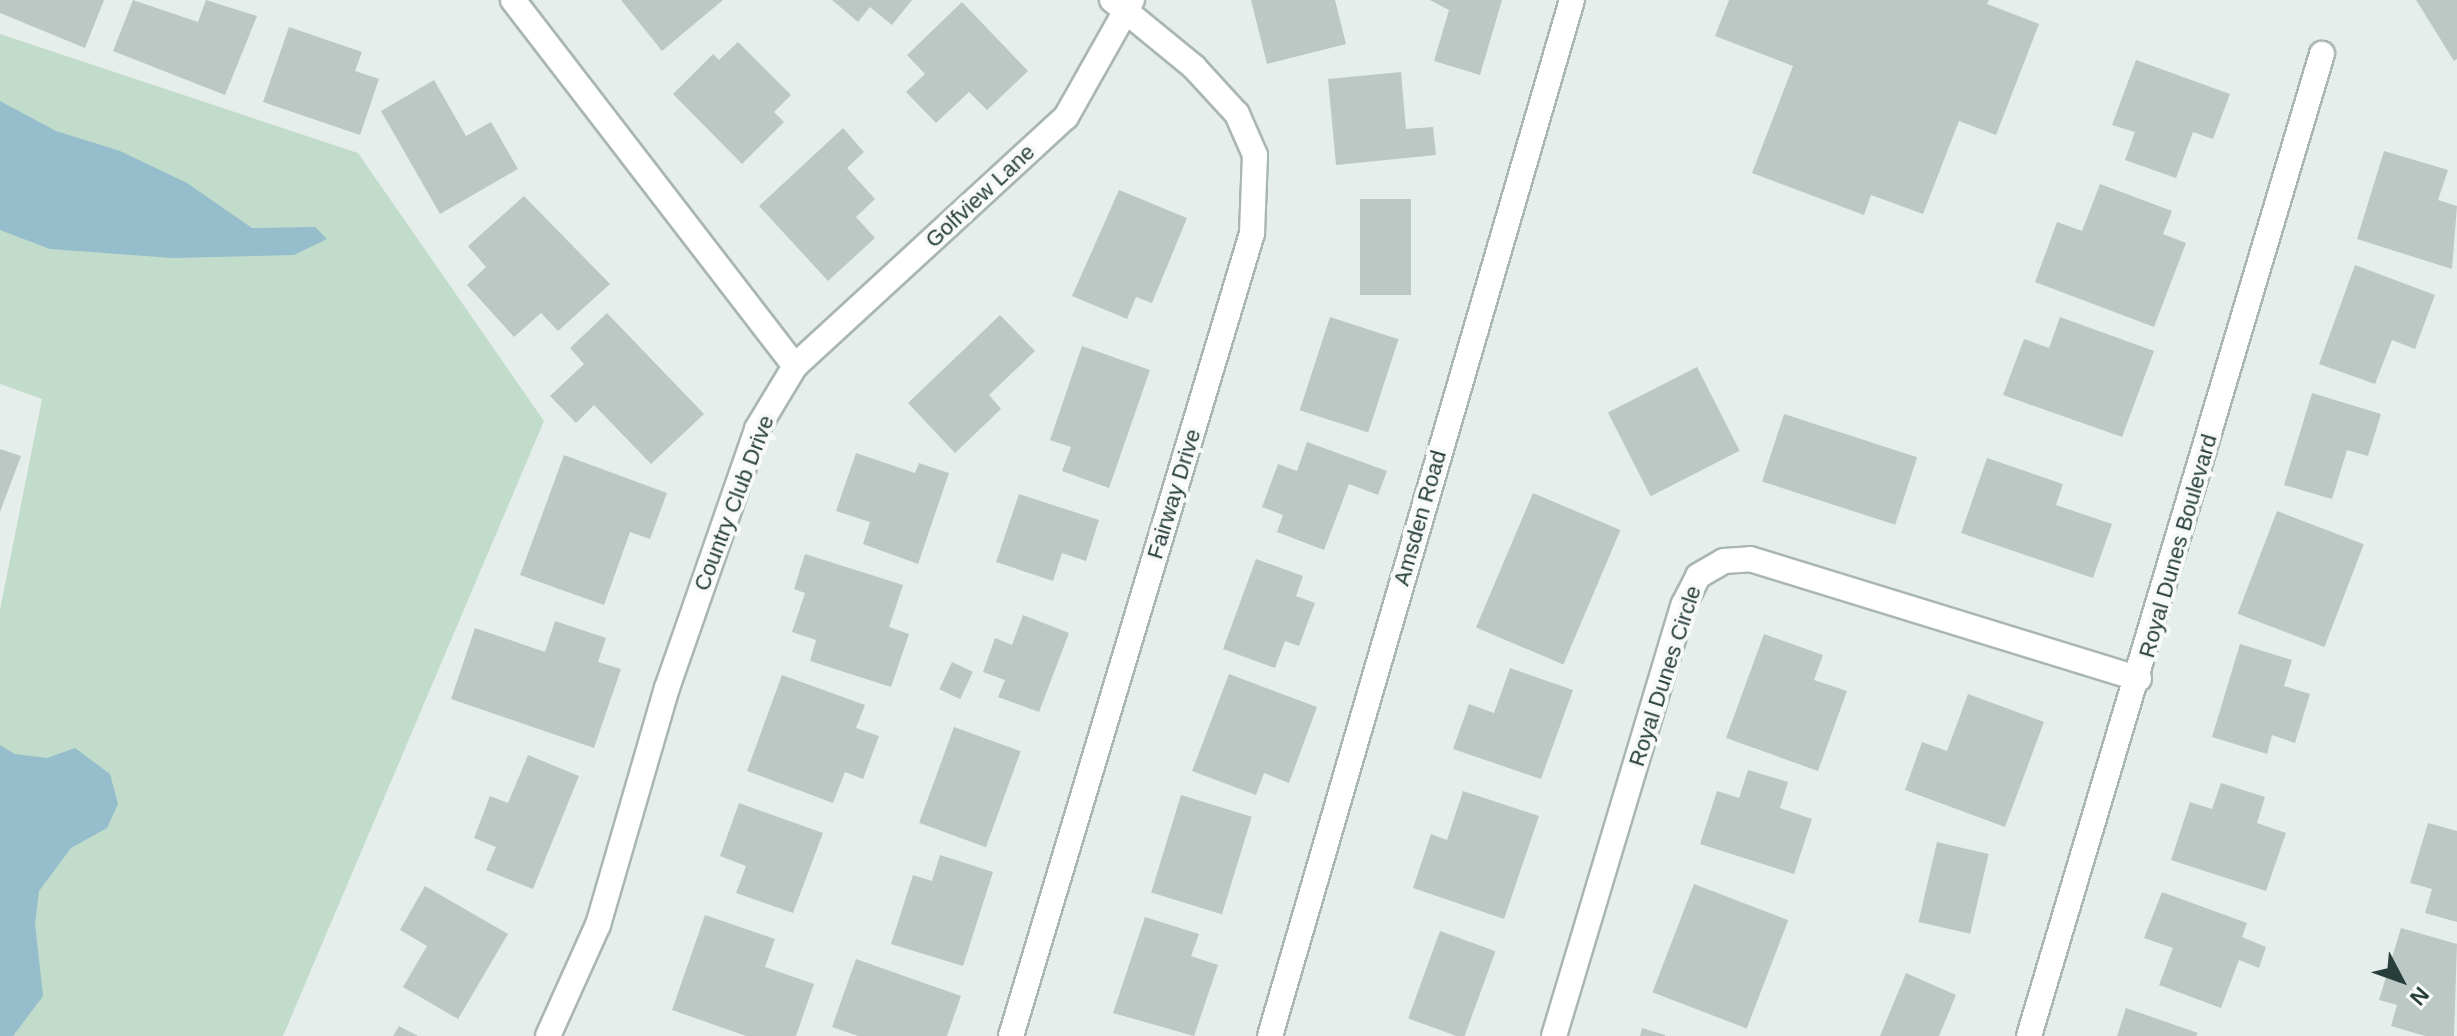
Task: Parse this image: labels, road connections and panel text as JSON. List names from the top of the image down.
{
  "streets": {
    "street": [
      "Golfview Lane",
      "Fairway Drive",
      "Country Club Drive",
      "Amsden Road",
      "Royal Dunes Boulevard",
      "Royal Dunes Circle"
    ]
  },
  "crossings": [
    ["Golfview Lane", "Fairway Drive"],
    ["Golfview Lane", "Country Club Drive"],
    ["Royal Dunes Boulevard", "Royal Dunes Circle"]
  ],
  "north": "bottom right"
}
